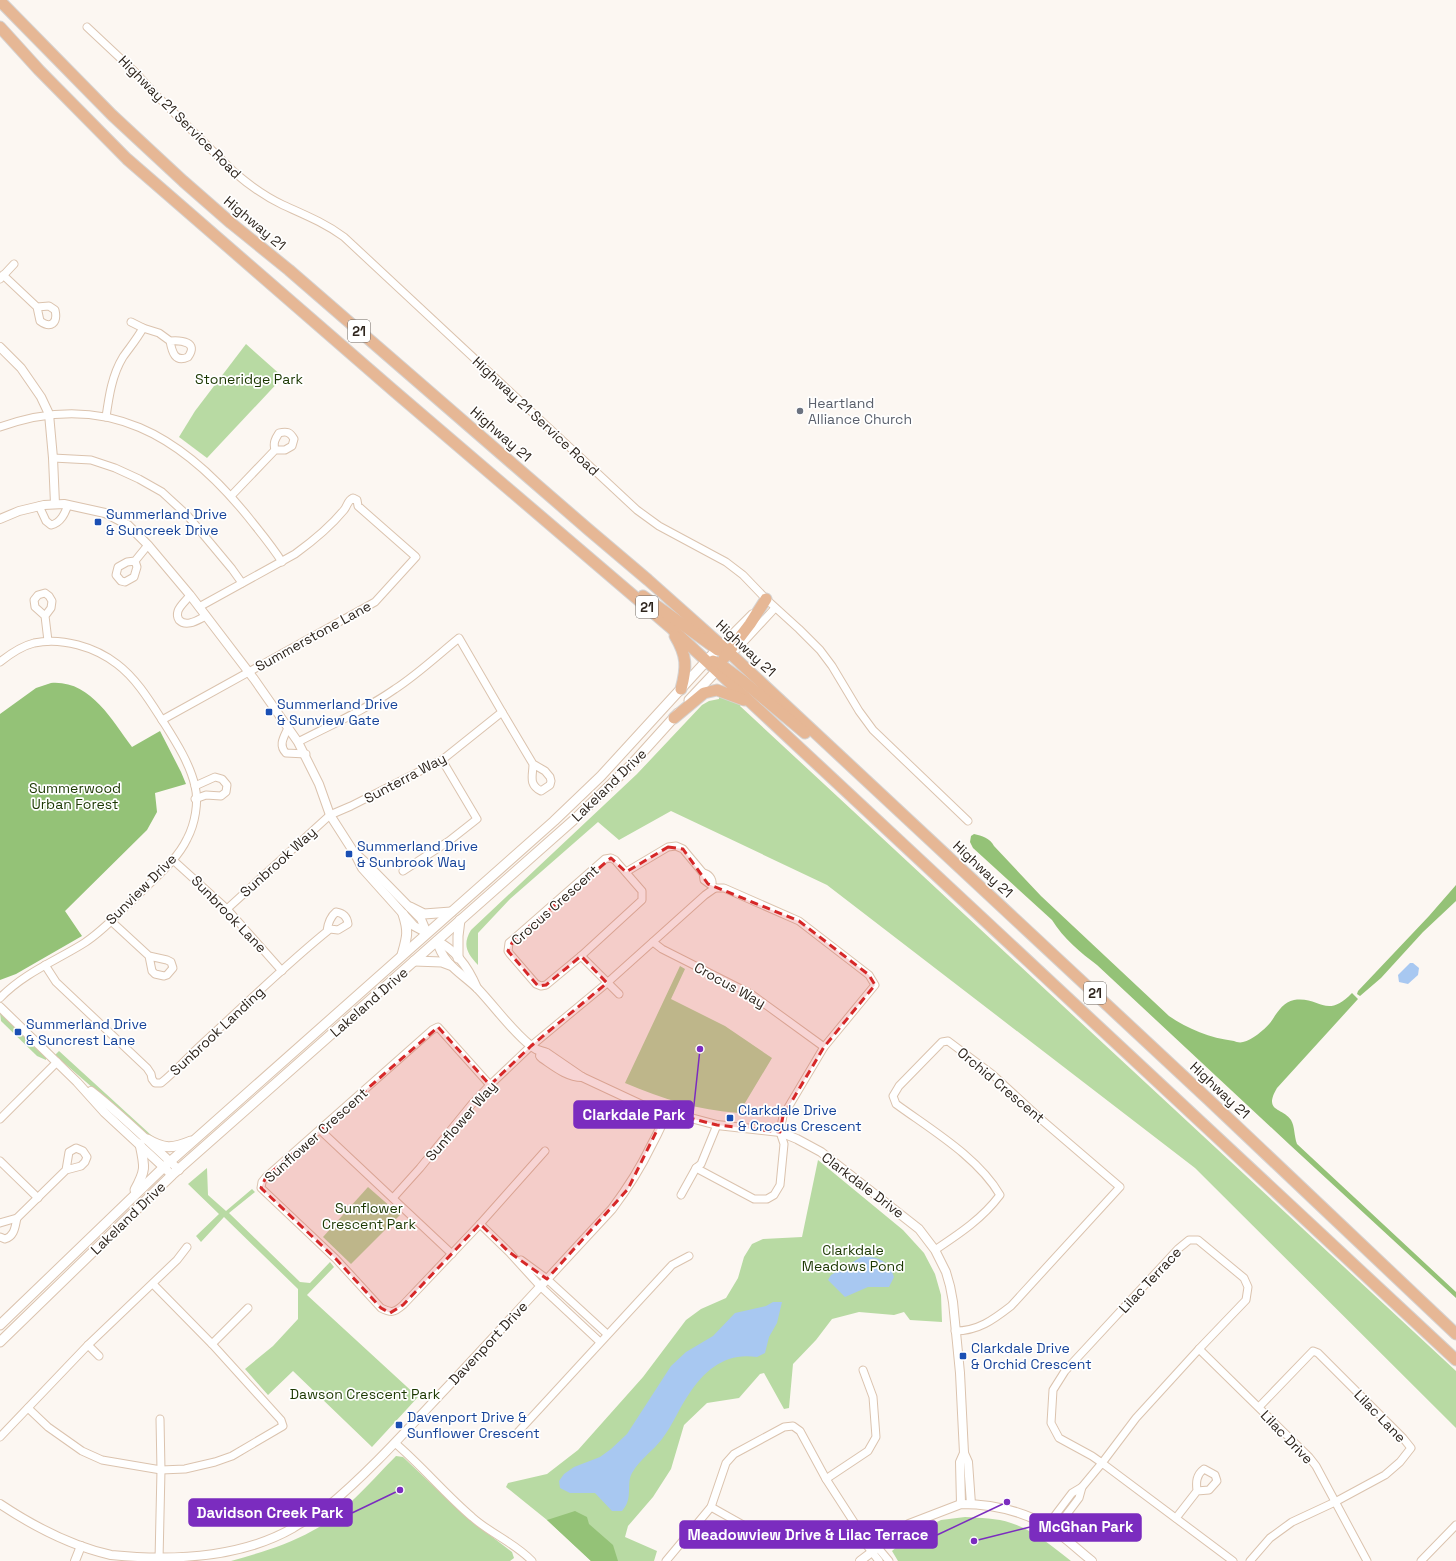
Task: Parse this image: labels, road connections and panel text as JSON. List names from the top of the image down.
{
  "streets": {
    "main road": ["Highway 21", "21", "Lakeland Drive"],
    "street": [
      "Highway 21 Service Road",
      "Summerstone Lane",
      "Sunterra Way",
      "Sunbrook Way",
      "Sunview Drive",
      "Crocus Crescent",
      "Sunbrook Lane",
      "Crocus Way",
      "Sunbrook Landing",
      "Orchid Crescent",
      "Sunflower Way",
      "Sunflower Crescent",
      "Clarkdale Drive",
      "Lilac Terrace",
      "Davenport Drive",
      "Lilac Lane",
      "Lilac Drive"
    ]
  },
  "crossings": [
    ["Highway 21", "Lakeland Drive"],
    ["Sunterra Way", "Sunbrook Way"],
    ["Lakeland Drive", "Clarkdale Drive"],
    ["Sunbrook Way", "Sunbrook Lane"],
    ["Sunview Drive", "Sunbrook Lane"],
    ["Sunview Drive", "Sunbrook Landing"],
    ["Sunbrook Lane", "Sunbrook Landing"],
    ["Orchid Crescent", "Clarkdale Drive"],
    ["Sunflower Way", "Sunflower Crescent"],
    ["Sunflower Way", "Clarkdale Drive"],
    ["Clarkdale Drive", "Davenport Drive"],
    ["Lilac Terrace", "Lilac Drive"],
    ["Lilac Lane", "Lilac Drive"]
  ],
  "parks": [
    "Stoneridge Park",
    "Summerwood Urban Forest",
    "Sunflower Crescent Park",
    "Clarkdale Meadows Pond",
    "Dawson Crescent Park"
  ],
  "places": {
    "other": [
      "Heartland Alliance Church",
      "Clarkdale Park",
      "Davidson Creek Park",
      "Meadowview Drive & Lilac Terrace",
      "McGhan Park"
    ],
    "transit": [
      "Summerland Drive & Suncreek Drive",
      "Summerland Drive & Sunview Gate",
      "Summerland Drive & Sunbrook Way",
      "Summerland Drive & Suncrest Lane",
      "Clarkdale Drive & Crocus Crescent",
      "Clarkdale Drive & Orchid Crescent",
      "Davenport Drive & Sunflower Crescent"
    ]
  }
}
